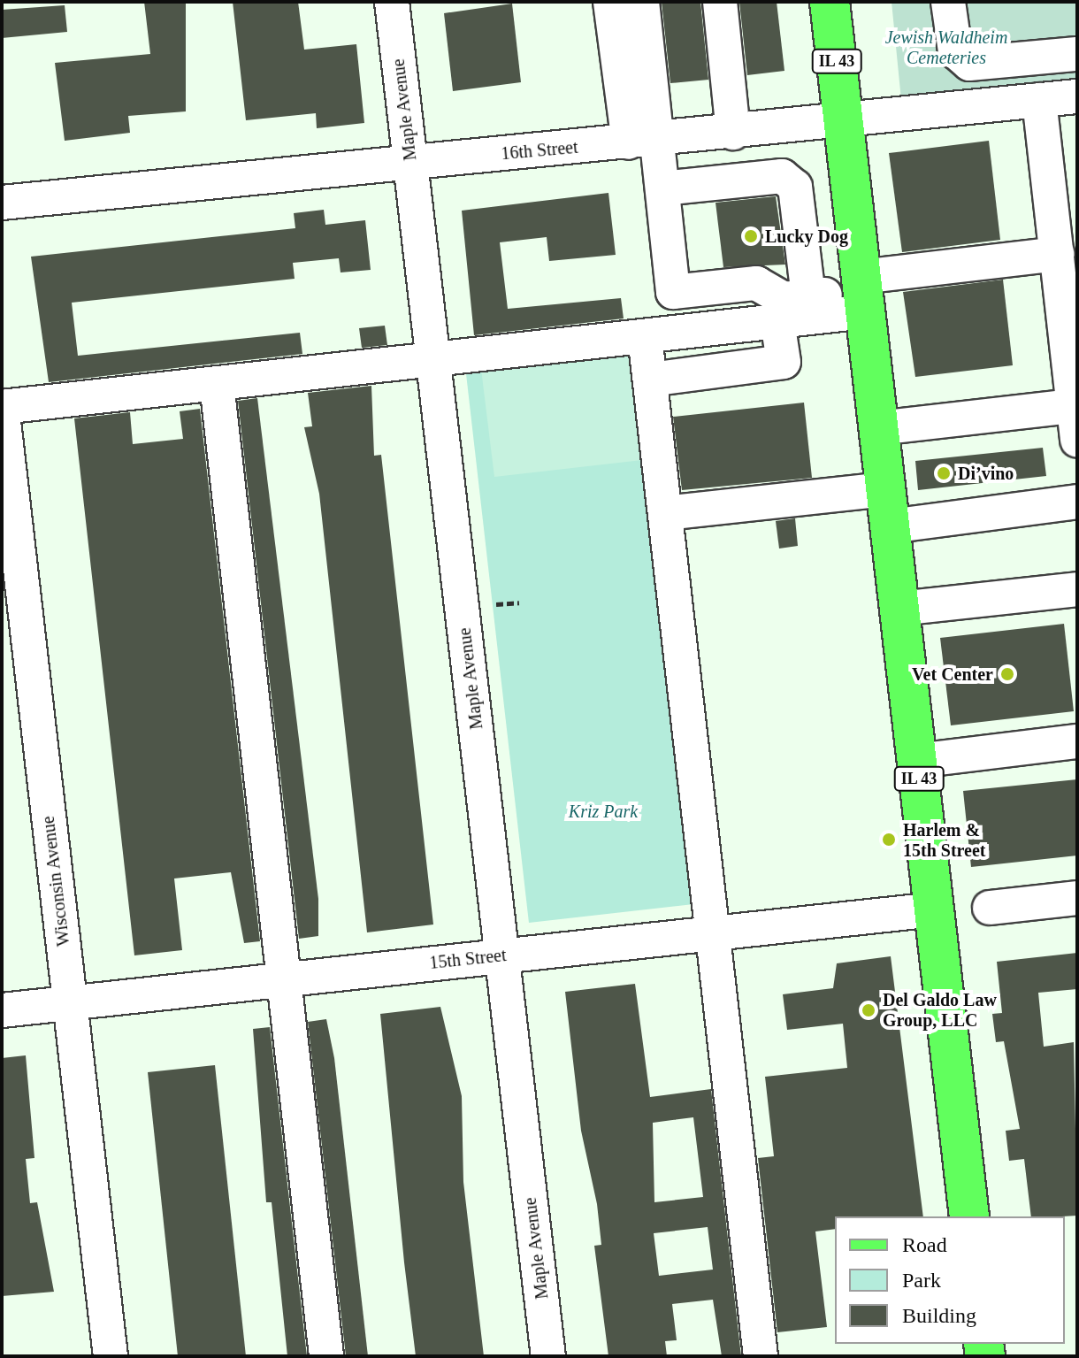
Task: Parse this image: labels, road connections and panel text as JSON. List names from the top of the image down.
{
  "streets": {
    "main road": ["IL 43"],
    "street": [
      "Maple Avenue",
      "16th Street",
      "Wisconsin Avenue",
      "15th Street"
    ]
  },
  "crossings": [
    ["IL 43", "16th Street"],
    ["IL 43", "15th Street"],
    ["Maple Avenue", "16th Street"],
    ["Maple Avenue", "15th Street"],
    ["Wisconsin Avenue", "15th Street"]
  ],
  "parks": ["Jewish Waldheim Cemeteries", "Kriz Park"],
  "places": [
    "Lucky Dog",
    "Di’vino",
    "Vet Center",
    "Harlem & 15th Street",
    "Del Galdo Law Group, LLC"
  ],
  "legend": ["Road", "Park", "Building"]
}
